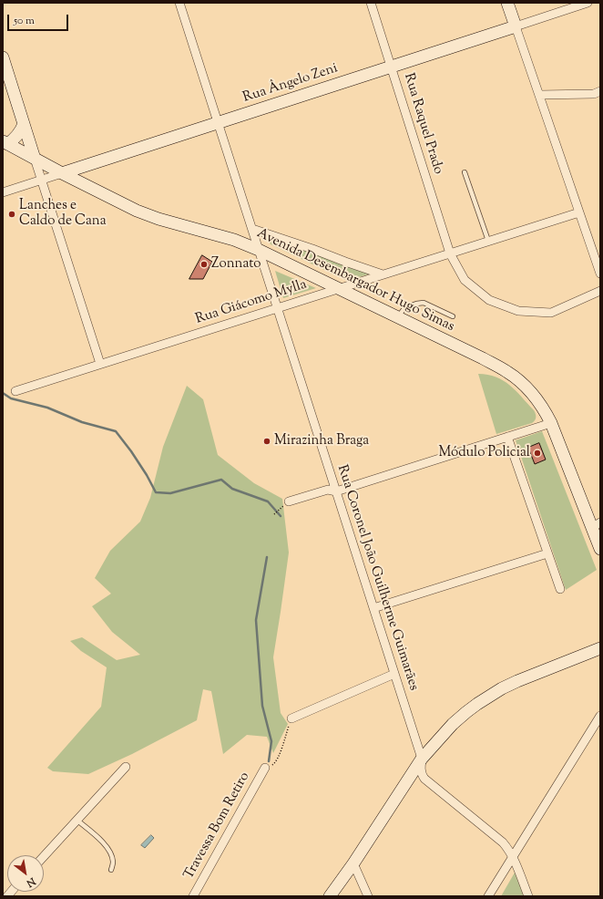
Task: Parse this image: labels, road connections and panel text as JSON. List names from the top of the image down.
{
  "streets": {
    "main road": ["Rua Ângelo Zeni", "Avenida Desembargador Hugo Simas"],
    "street": [
      "Rua Raquel Prado",
      "Rua Giácomo Mylla",
      "Rua Coronel João Guilherme Guimarães",
      "Travessa Bom Retiro"
    ]
  },
  "crossings": [
    ["Rua Ângelo Zeni", "Rua Raquel Prado"],
    ["Rua Ângelo Zeni", "Avenida Desembargador Hugo Simas"],
    ["Rua Ângelo Zeni", "Rua Coronel João Guilherme Guimarães"],
    ["Rua Raquel Prado", "Rua Giácomo Mylla"],
    ["Avenida Desembargador Hugo Simas", "Rua Giácomo Mylla"],
    ["Avenida Desembargador Hugo Simas", "Rua Coronel João Guilherme Guimarães"],
    ["Rua Giácomo Mylla", "Rua Coronel João Guilherme Guimarães"]
  ],
  "places": [
    "Lanches e Caldo de Cana",
    "Zonnato",
    "Mirazinha Braga",
    "Módulo Policial"
  ],
  "scale_bar": "50 m",
  "north": "bottom right"
}
